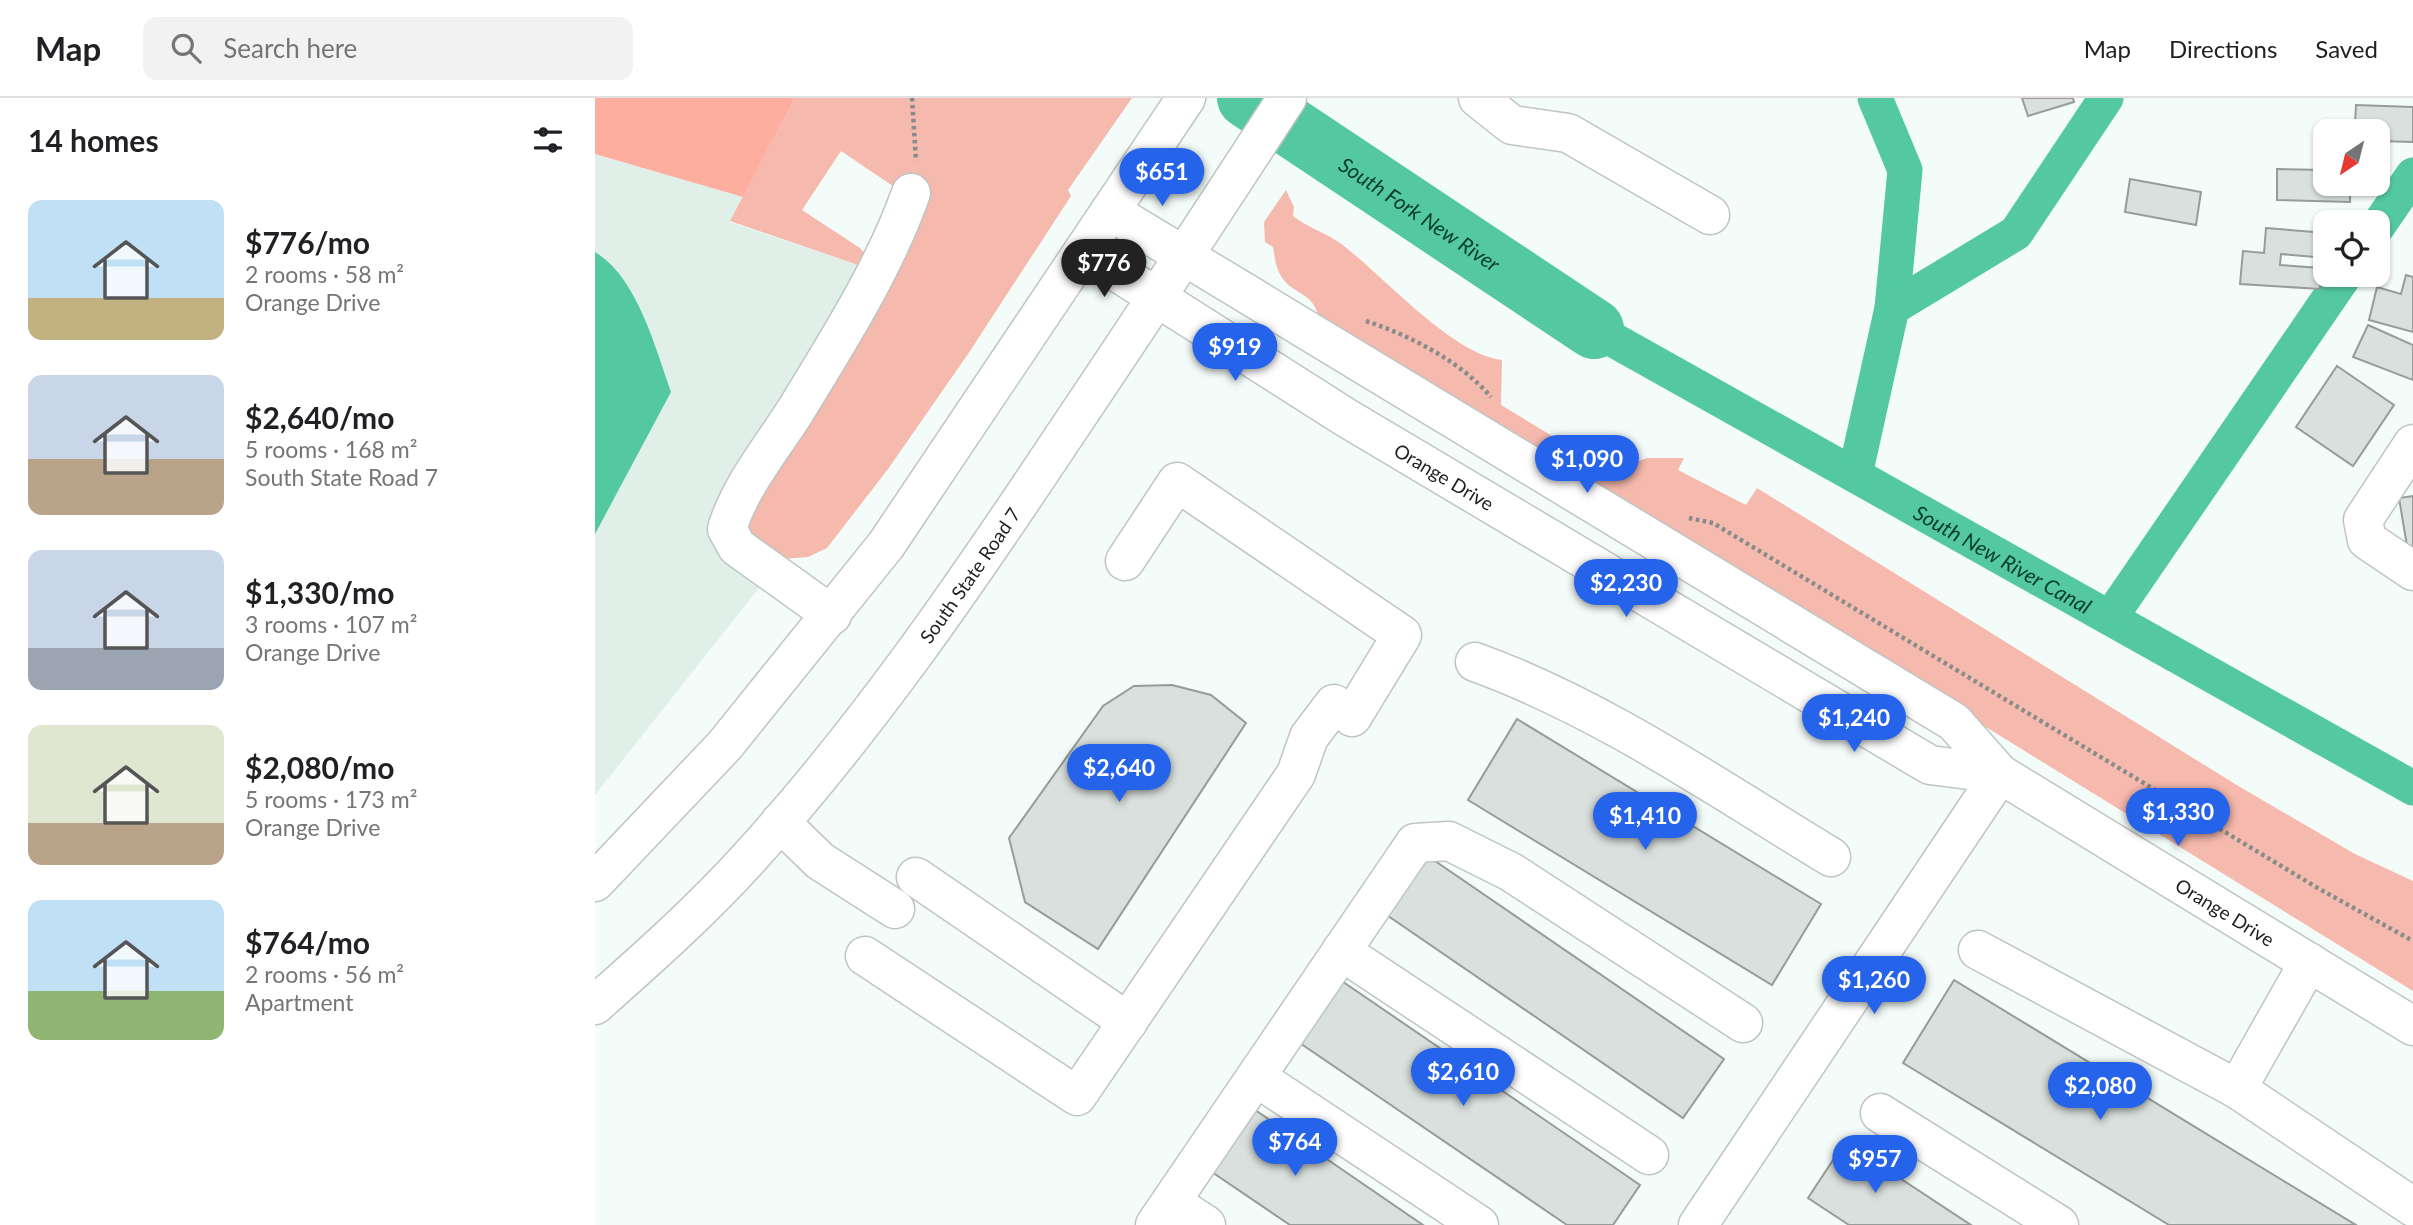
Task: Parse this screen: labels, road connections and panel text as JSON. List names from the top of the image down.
{
  "streets": {
    "street": ["Orange Drive", "South State Road 7"]
  },
  "crossings": [
    ["Orange Drive", "South State Road 7"]
  ],
  "water": ["South Fork New River", "South New River Canal"],
  "north": "bottom left",
  "page": {
    "header": "Map",
    "search": "Search here",
    "nav": ["Map", "Directions", "Saved"],
    "heading": "14 homes",
    "price": [
      "$651",
      "$776",
      "$919",
      "$1,090",
      "$2,230",
      "$1,240",
      "$2,640",
      "$1,330",
      "$1,410",
      "$1,260",
      "$2,610",
      "$2,080",
      "$764",
      "$957"
    ],
    "list": [
      {
        "name": "$776/mo",
        "note": "2 rooms · 58 m² · Orange Drive"
      },
      {
        "name": "$2,640/mo",
        "note": "5 rooms · 168 m² · South State Road 7"
      },
      {
        "name": "$1,330/mo",
        "note": "3 rooms · 107 m² · Orange Drive"
      },
      {
        "name": "$2,080/mo",
        "note": "5 rooms · 173 m² · Orange Drive"
      },
      {
        "name": "$764/mo",
        "note": "2 rooms · 56 m² · Apartment"
      }
    ]
  }
}
